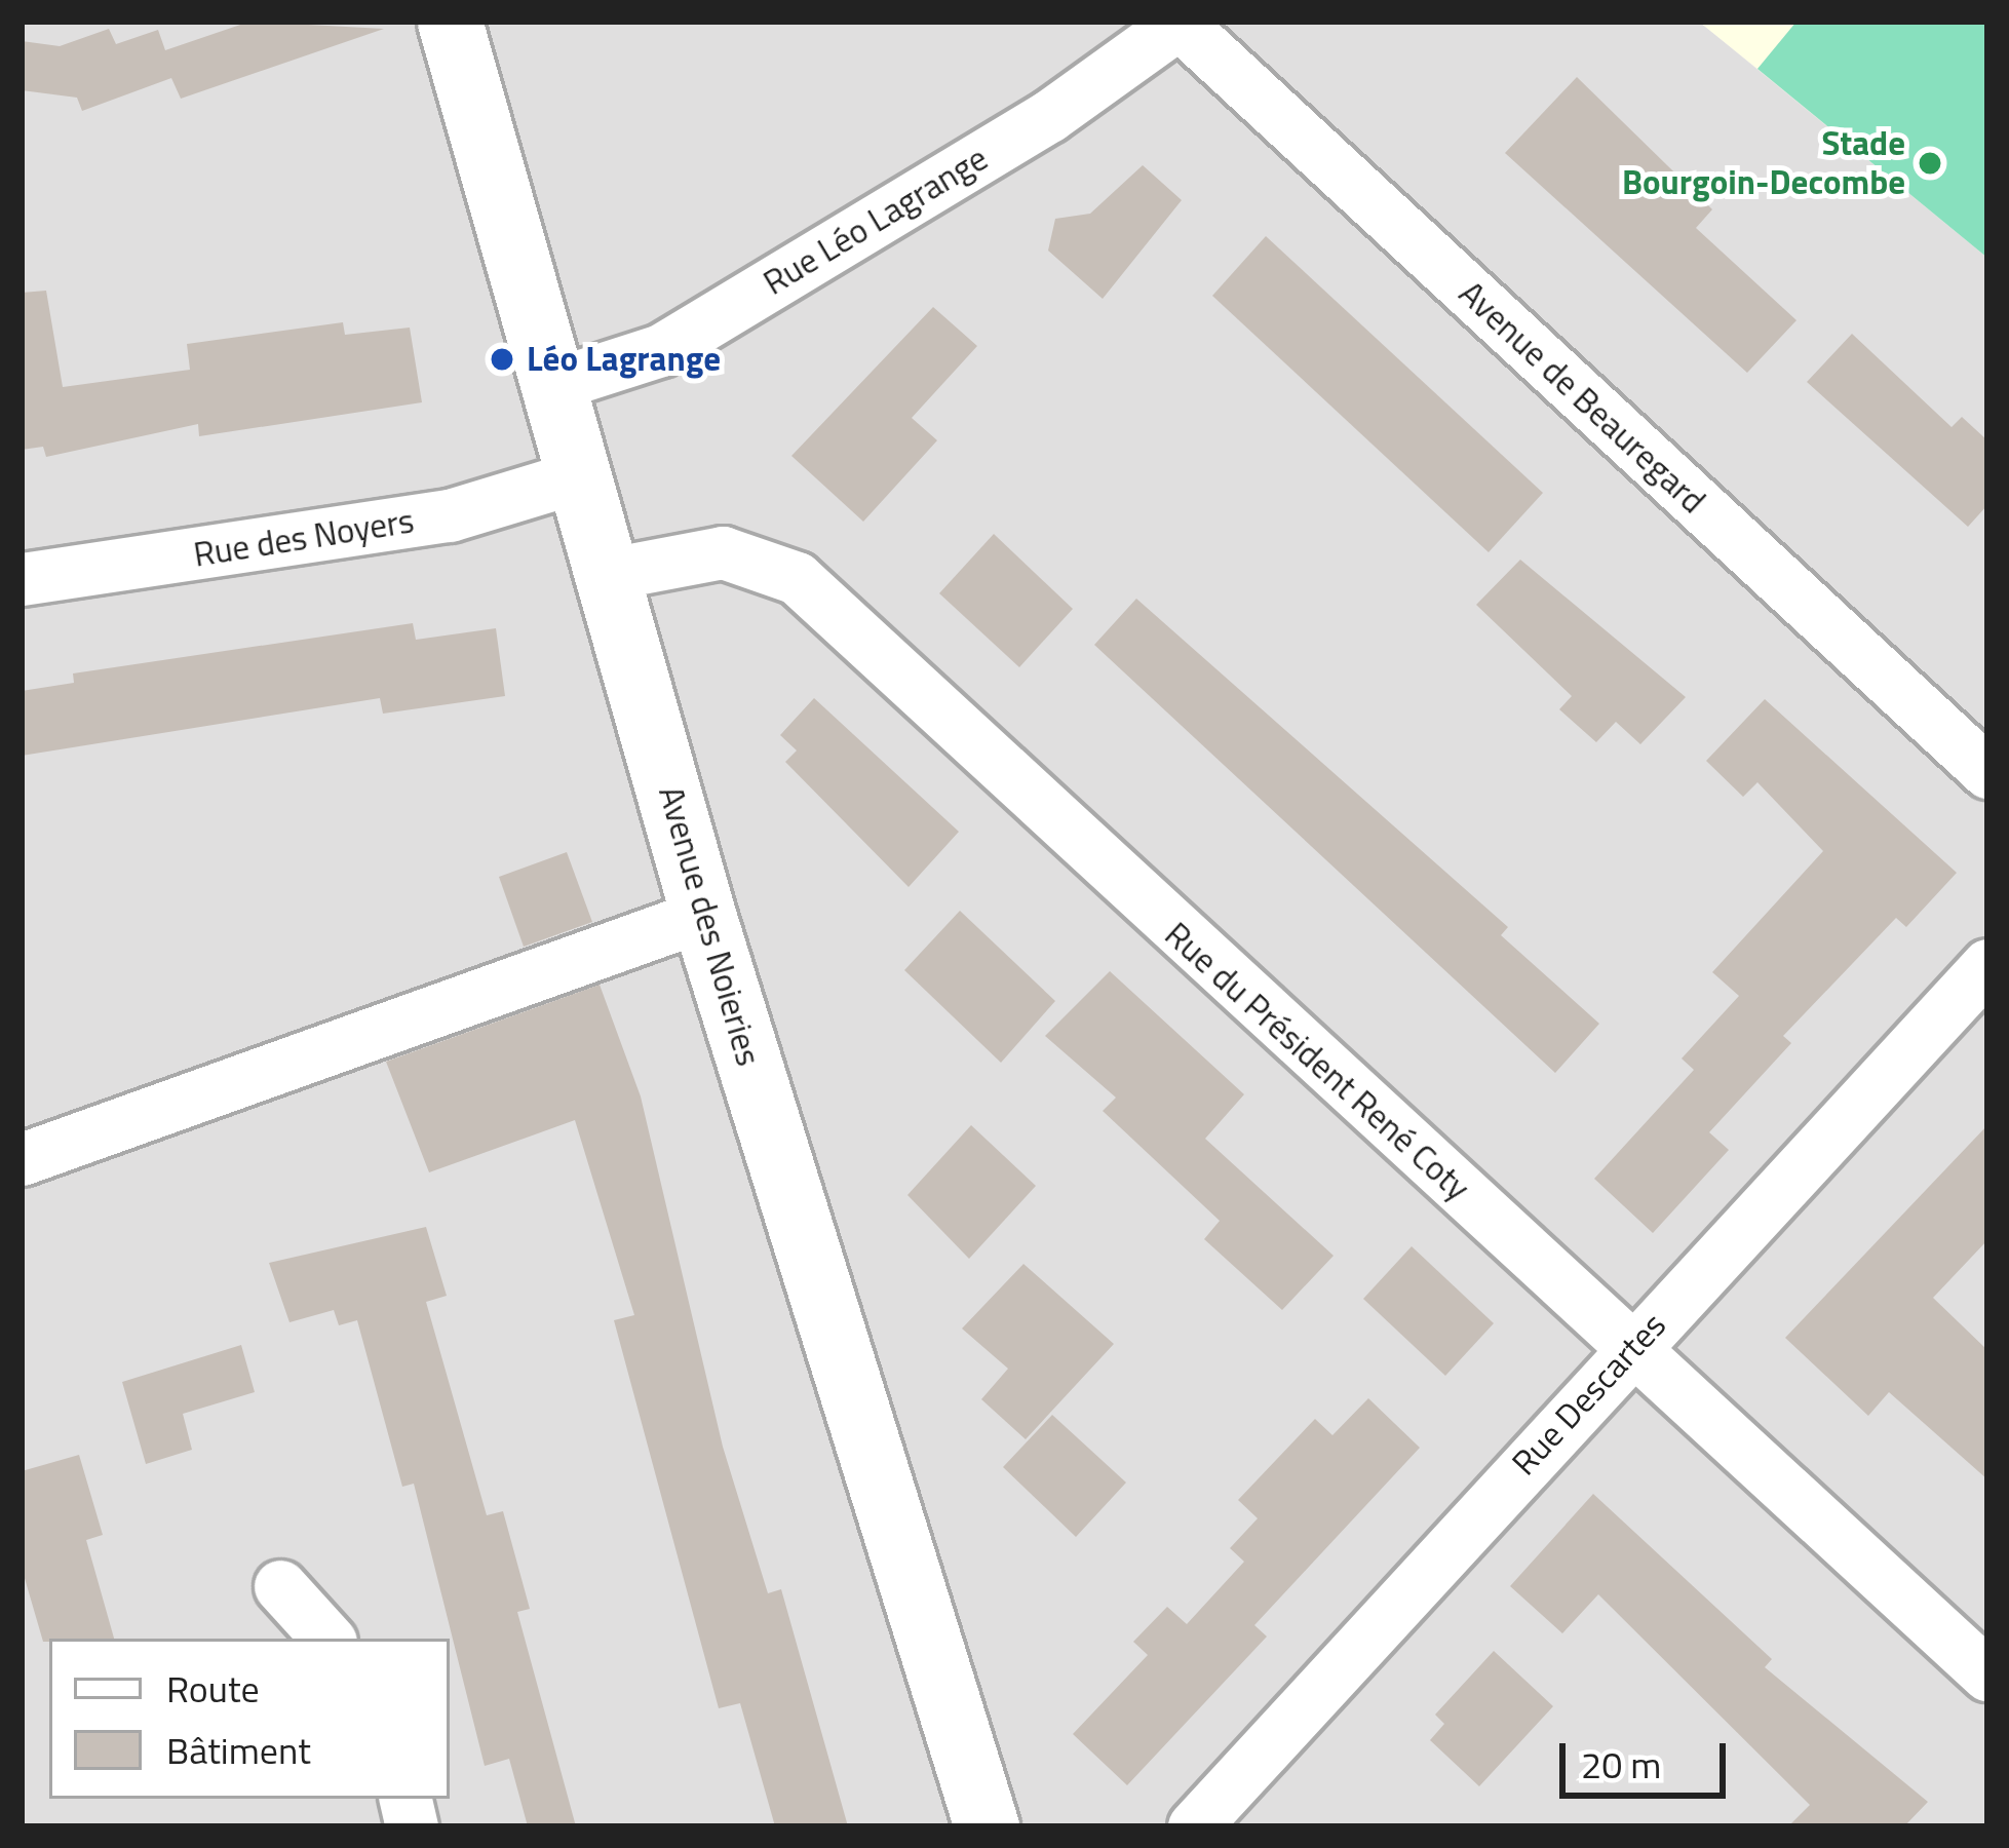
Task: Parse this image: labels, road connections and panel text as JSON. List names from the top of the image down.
{
  "streets": {
    "street": [
      "Rue Léo Lagrange",
      "Avenue de Beauregard",
      "Rue des Noyers",
      "Avenue des Noieries",
      "Rue du Président René Coty",
      "Rue Descartes"
    ]
  },
  "crossings": [
    ["Rue Léo Lagrange", "Avenue de Beauregard"],
    ["Rue Léo Lagrange", "Avenue des Noieries"],
    ["Rue des Noyers", "Avenue des Noieries"],
    ["Avenue des Noieries", "Rue du Président René Coty"],
    ["Rue du Président René Coty", "Rue Descartes"]
  ],
  "places": ["Stade Bourgoin-Decombe", "Léo Lagrange"],
  "legend": ["Route", "Bâtiment"],
  "scale_bar": "20 m"
}
